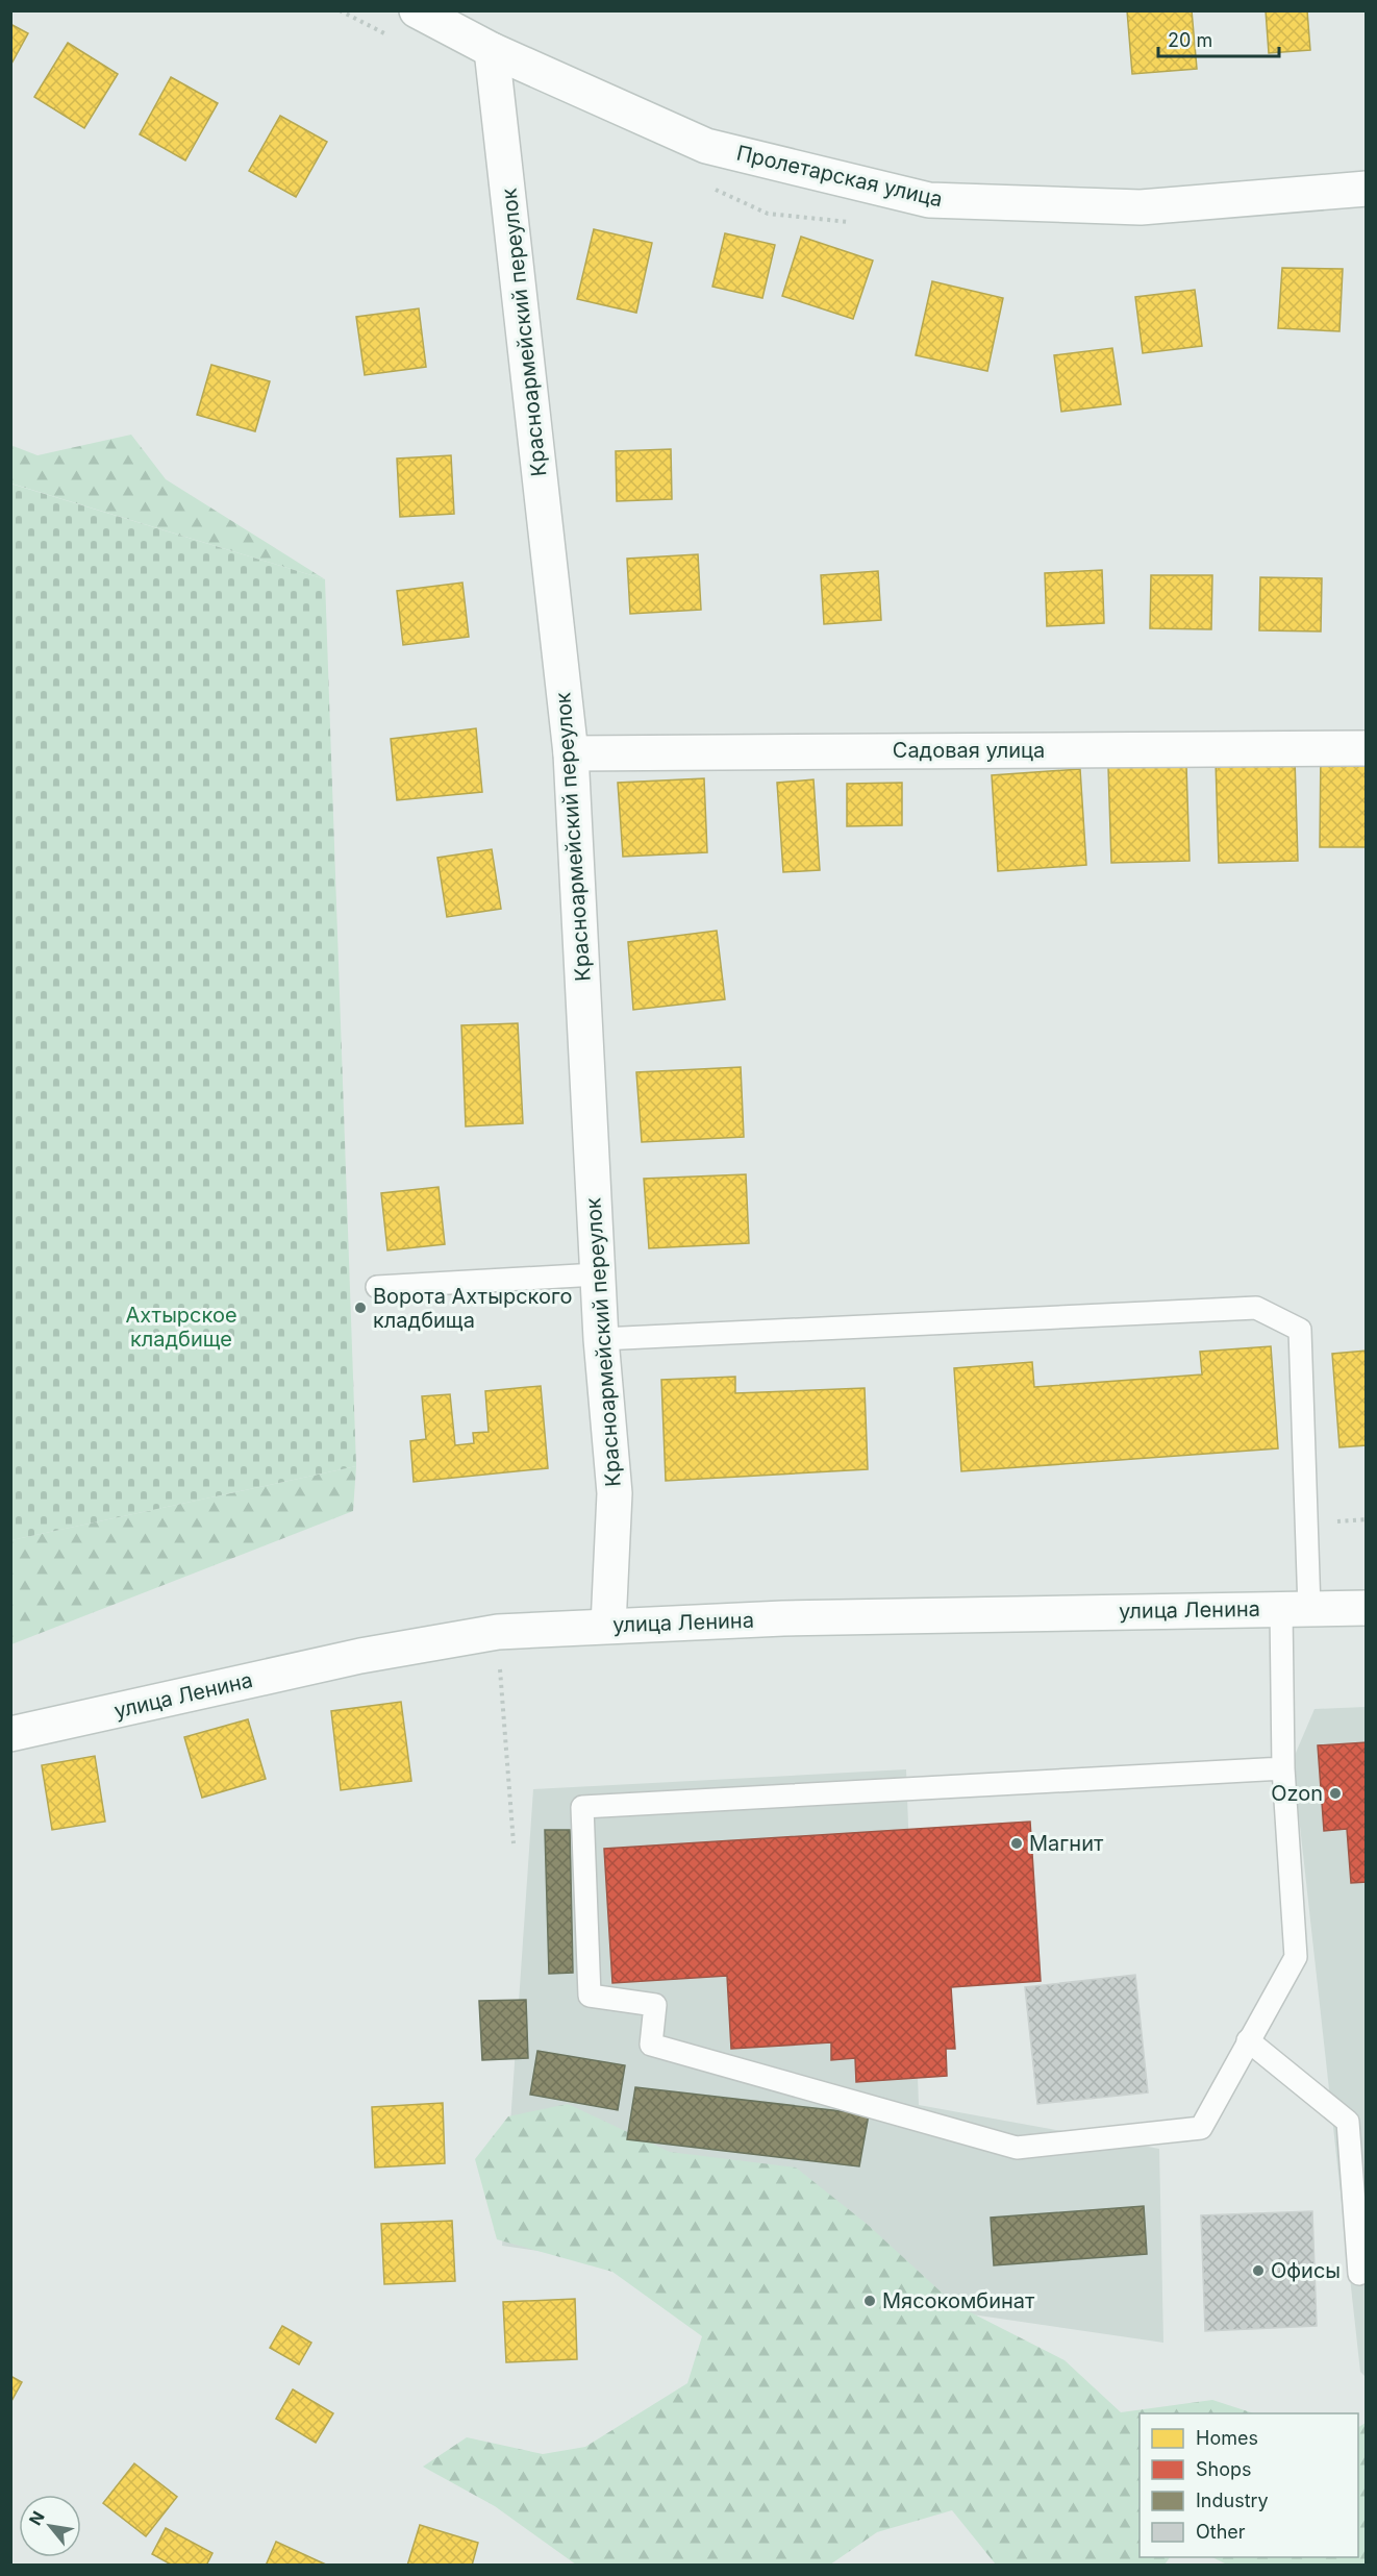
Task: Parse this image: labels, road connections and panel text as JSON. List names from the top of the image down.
{
  "streets": {
    "street": [
      "Пролетарская улица",
      "Красноармейский переулок",
      "Садовая улица",
      "улица Ленина"
    ]
  },
  "crossings": [
    ["Пролетарская улица", "Красноармейский переулок"],
    ["Красноармейский переулок", "Садовая улица"],
    ["Красноармейский переулок", "улица Ленина"]
  ],
  "parks": ["Ахтырское кладбище"],
  "places": [
    "Ворота Ахтырского кладбища",
    "Ozon",
    "Магнит",
    "Офисы",
    "Мясокомбинат"
  ],
  "legend": [
    "Homes",
    "Shops",
    "Industry",
    "Other"
  ],
  "scale_bar": "20 m",
  "north": "top left"
}
